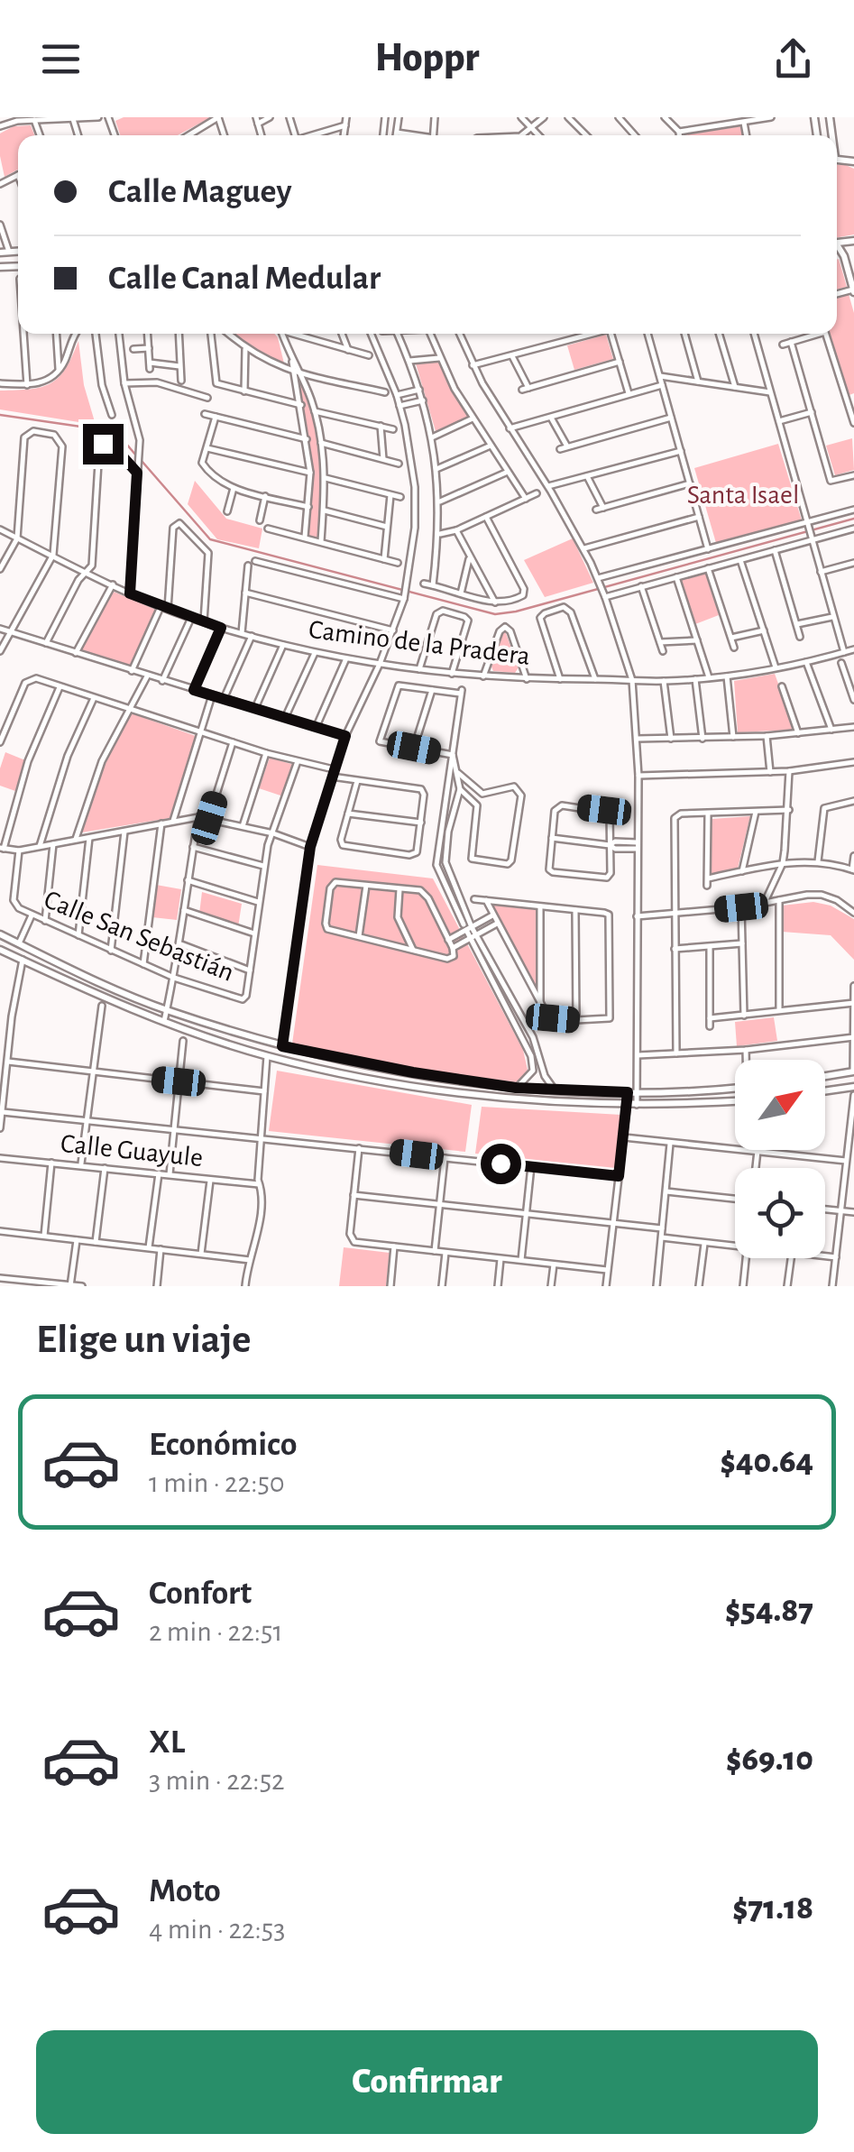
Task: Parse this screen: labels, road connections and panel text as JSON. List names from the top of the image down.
{
  "streets": {
    "street": ["Camino de la Pradera", "Calle San Sebastián", "Calle Guayule"]
  },
  "parks": ["Santa Isael"],
  "north": "top right",
  "page": {
    "header": "Hoppr",
    "banner": ["Calle Maguey", "Calle Canal Medular"],
    "heading": "Elige un viaje",
    "list": [
      {
        "name": "Económico",
        "note": "1 min · 22:50",
        "value": "$40.64"
      },
      {
        "name": "Confort",
        "note": "2 min · 22:51",
        "value": "$54.87"
      },
      {
        "name": "XL",
        "note": "3 min · 22:52",
        "value": "$69.10"
      },
      {
        "name": "Moto",
        "note": "4 min · 22:53",
        "value": "$71.18"
      }
    ],
    "buttons": "Confirmar"
  }
}
